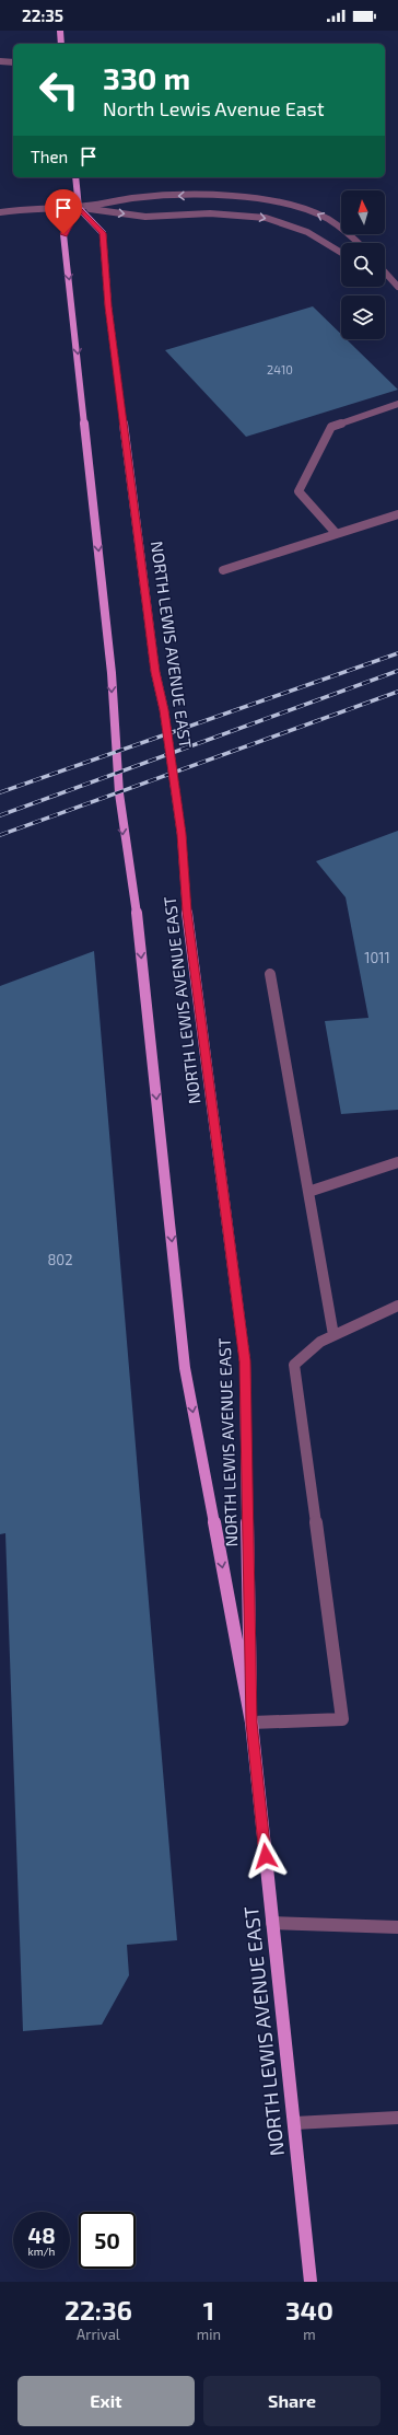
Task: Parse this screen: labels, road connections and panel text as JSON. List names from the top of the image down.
{
  "streets": {
    "main road": ["NORTH LEWIS AVENUE EAST"]
  },
  "house_numbers": ["2410", "1011", "802"],
  "north": "top",
  "page": {
    "status": "22:35",
    "turn": ["330 m", "North Lewis Avenue East"],
    "then": "Then",
    "speed": "48 km/h",
    "limit": "50",
    "eta": [
      "22:36",
      "Arrival",
      "1",
      "min",
      "340",
      "m"
    ],
    "buttons": ["Exit", "Share"]
  }
}
